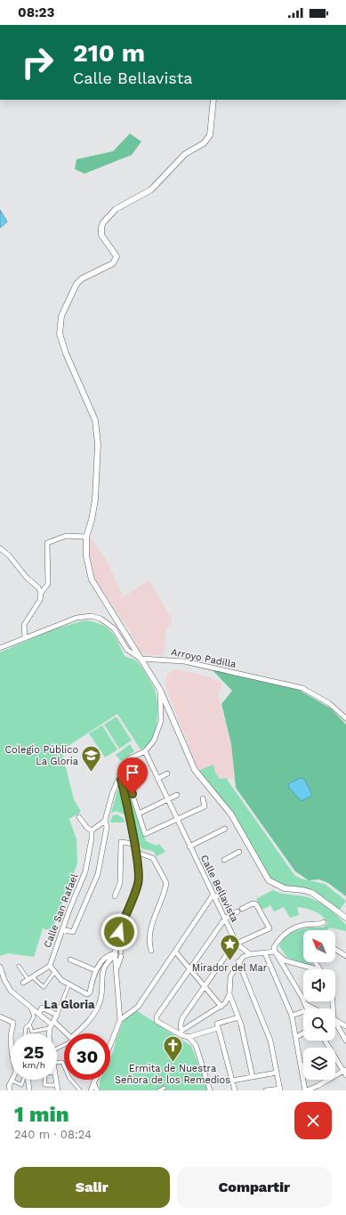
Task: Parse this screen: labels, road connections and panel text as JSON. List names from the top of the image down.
{
  "streets": {
    "street": ["Arroyo Padilla", "Calle Bellavista", "Calle San Rafael"]
  },
  "districts": ["La Gloria"],
  "places": {
    "school or university": ["Colegio Público La Gloria"],
    "place": ["Mirador del Mar"],
    "church": ["Ermita de Nuestra Señora de los Remedios"]
  },
  "north": "top left",
  "page": {
    "status": "08:23",
    "turn": ["210 m", "Calle Bellavista"],
    "speed": "25 km/h",
    "limit": "30",
    "heading": ["1 min", "240 m · 08:24"],
    "buttons": ["Salir", "Compartir"]
  }
}
